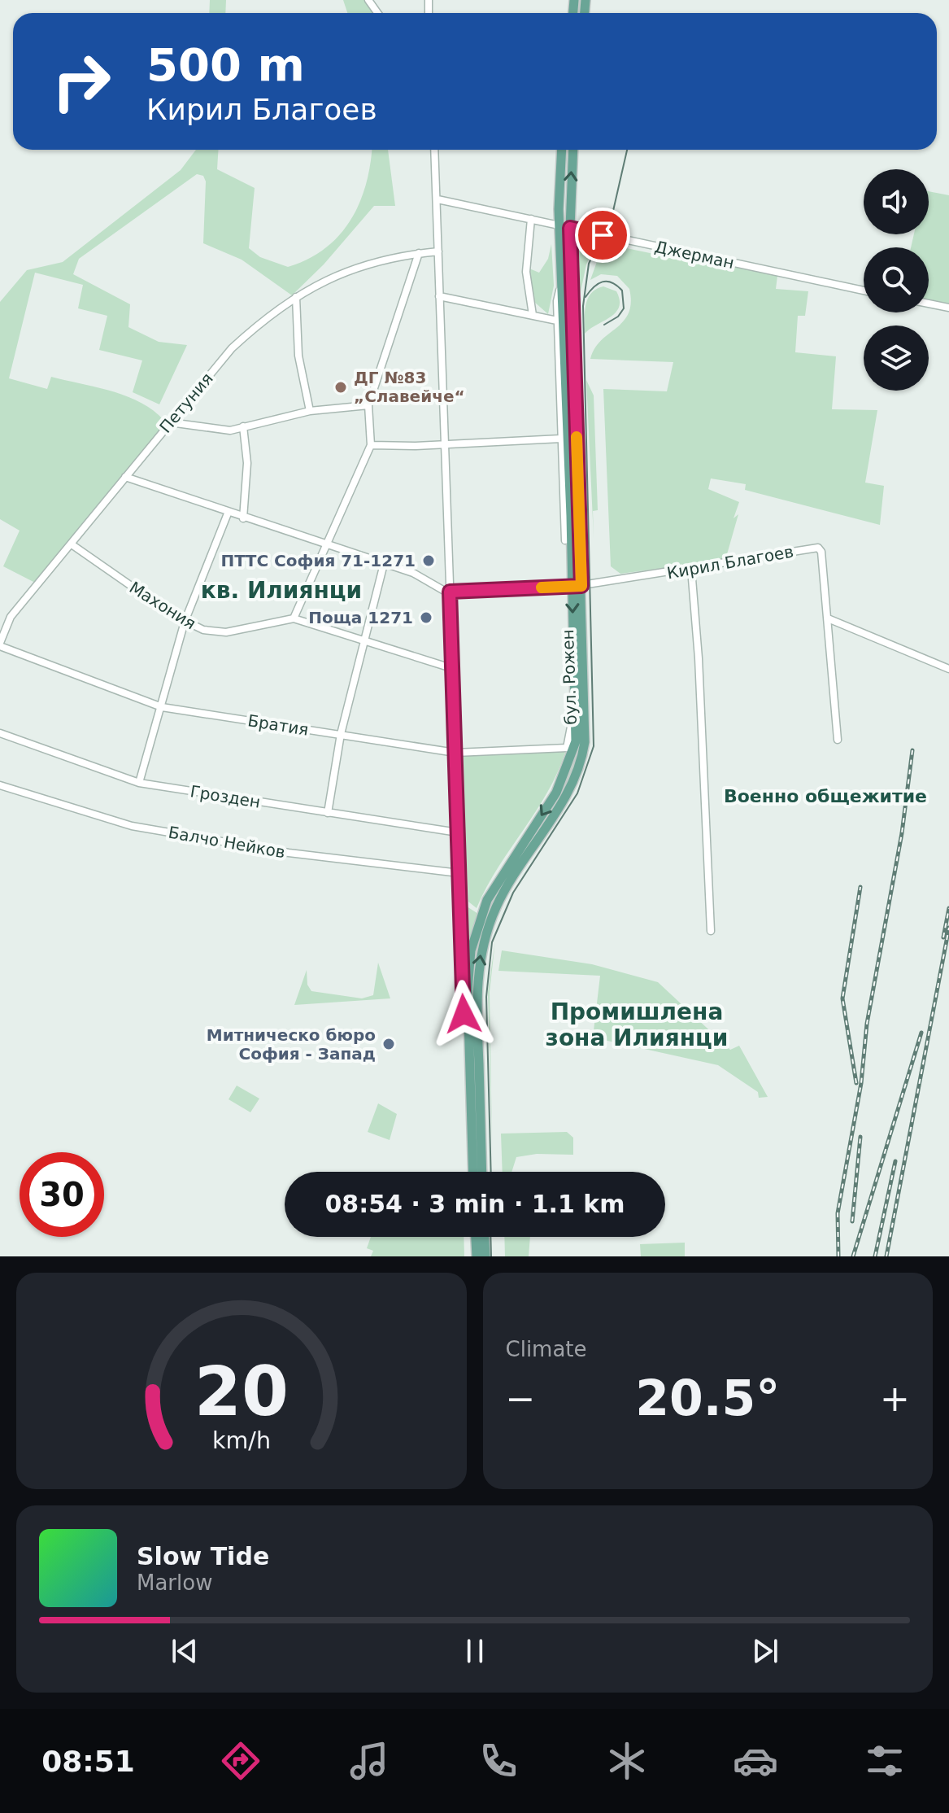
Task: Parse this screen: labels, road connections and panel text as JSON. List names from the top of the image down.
{
  "streets": {
    "main road": ["бул. Рожен"],
    "street": [
      "Джерман",
      "Петуния",
      "Кирил Благоев",
      "Махония",
      "Братия",
      "Грозден",
      "Балчо Нейков"
    ]
  },
  "crossings": [
    ["Джерман", "бул. Рожен"],
    ["Петуния", "Махония"],
    ["Петуния", "бул. Рожен"],
    ["Петуния", "Братия"],
    ["Кирил Благоев", "бул. Рожен"],
    ["Махония", "бул. Рожен"],
    ["бул. Рожен", "Братия"],
    ["бул. Рожен", "Грозден"],
    ["бул. Рожен", "Балчо Нейков"]
  ],
  "districts": ["кв. Илиянци", "Военно общежитие", "Промишлена зона Илиянци"],
  "places": [
    "ДГ №83 „Славейче“",
    "ПТТС София 71-1271",
    "Поща 1271",
    "Митническо бюро София - Запад"
  ],
  "page": {
    "turn": ["500 m", "Кирил Благоев"],
    "limit": "30",
    "trip": "08:54 · 3 min · 1.1 km",
    "tile": "Climate",
    "heat": ["−", "20.5°", "+"],
    "song": ["Slow Tide", "Marlow"],
    "tabs": "08:51",
    "gauge": ["20", "km/h"]
  }
}
